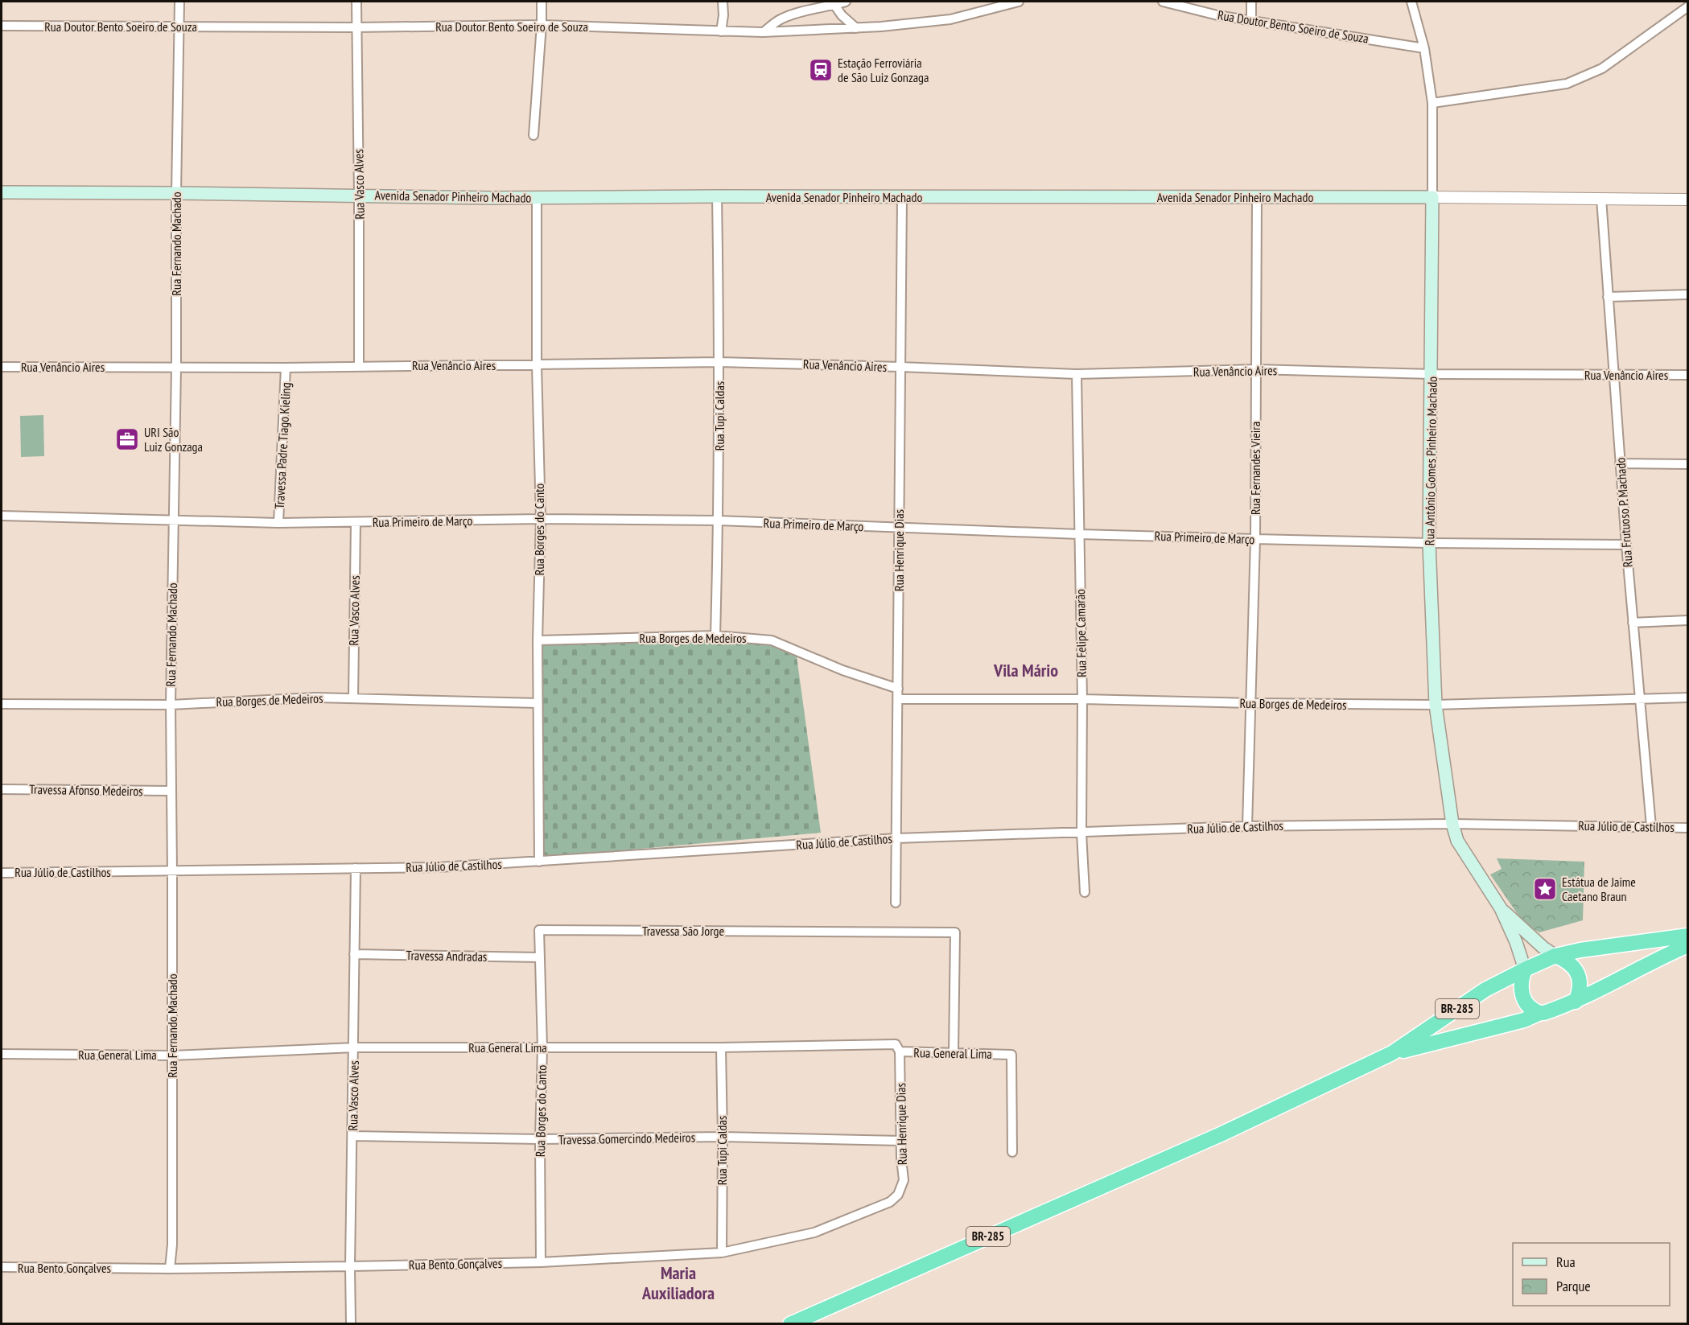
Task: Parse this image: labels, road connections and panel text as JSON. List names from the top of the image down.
{
  "streets": {
    "highway": ["BR-285"],
    "main road": ["Avenida Senador Pinheiro Machado", "Rua Antônio Gomes Pinheiro Machado"],
    "street": [
      "Rua Doutor Bento Soeiro de Souza",
      "Rua Vasco Alves",
      "Rua Fernando Machado",
      "Rua Venâncio Aires",
      "Rua Tupi Caldas",
      "Travessa Padre Tiago Kieling",
      "Rua Fernandes Vieira",
      "Rua Frutuoso P. Machado",
      "Rua Primeiro de Março",
      "Rua Borges do Canto",
      "Rua Henrique Dias",
      "Rua Felipe Camarão",
      "Rua Borges de Medeiros",
      "Travessa Afonso Medeiros",
      "Rua Júlio de Castilhos",
      "Travessa São Jorge",
      "Travessa Andradas",
      "Rua General Lima",
      "Travessa Gomercindo Medeiros",
      "Rua Bento Gonçalves"
    ]
  },
  "crossings": [
    ["Rua Doutor Bento Soeiro de Souza", "Rua Vasco Alves"],
    ["Rua Doutor Bento Soeiro de Souza", "Rua Fernando Machado"],
    ["Rua Doutor Bento Soeiro de Souza", "Rua Antônio Gomes Pinheiro Machado"],
    ["Rua Vasco Alves", "Avenida Senador Pinheiro Machado"],
    ["Rua Vasco Alves", "Rua Venâncio Aires"],
    ["Rua Vasco Alves", "Rua Primeiro de Março"],
    ["Rua Vasco Alves", "Rua Borges de Medeiros"],
    ["Rua Vasco Alves", "Rua Júlio de Castilhos"],
    ["Rua Vasco Alves", "Travessa Andradas"],
    ["Rua Vasco Alves", "Rua General Lima"],
    ["Rua Vasco Alves", "Travessa Gomercindo Medeiros"],
    ["Rua Vasco Alves", "Rua Bento Gonçalves"],
    ["Avenida Senador Pinheiro Machado", "Rua Fernando Machado"],
    ["Avenida Senador Pinheiro Machado", "Rua Tupi Caldas"],
    ["Avenida Senador Pinheiro Machado", "Rua Antônio Gomes Pinheiro Machado"],
    ["Avenida Senador Pinheiro Machado", "Rua Fernandes Vieira"],
    ["Avenida Senador Pinheiro Machado", "Rua Frutuoso P. Machado"],
    ["Avenida Senador Pinheiro Machado", "Rua Borges do Canto"],
    ["Avenida Senador Pinheiro Machado", "Rua Henrique Dias"],
    ["Rua Fernando Machado", "Rua Venâncio Aires"],
    ["Rua Fernando Machado", "Rua Primeiro de Março"],
    ["Rua Fernando Machado", "Rua Borges de Medeiros"],
    ["Rua Fernando Machado", "Travessa Afonso Medeiros"],
    ["Rua Fernando Machado", "Rua Júlio de Castilhos"],
    ["Rua Fernando Machado", "Rua General Lima"],
    ["Rua Fernando Machado", "Rua Bento Gonçalves"],
    ["Rua Venâncio Aires", "Rua Tupi Caldas"],
    ["Rua Venâncio Aires", "Travessa Padre Tiago Kieling"],
    ["Rua Venâncio Aires", "Rua Antônio Gomes Pinheiro Machado"],
    ["Rua Venâncio Aires", "Rua Fernandes Vieira"],
    ["Rua Venâncio Aires", "Rua Frutuoso P. Machado"],
    ["Rua Venâncio Aires", "Rua Borges do Canto"],
    ["Rua Venâncio Aires", "Rua Henrique Dias"],
    ["Rua Venâncio Aires", "Rua Felipe Camarão"],
    ["Rua Tupi Caldas", "Rua Primeiro de Março"],
    ["Rua Tupi Caldas", "Rua Borges de Medeiros"],
    ["Rua Tupi Caldas", "Rua General Lima"],
    ["Rua Tupi Caldas", "Travessa Gomercindo Medeiros"],
    ["Rua Tupi Caldas", "Rua Bento Gonçalves"],
    ["Travessa Padre Tiago Kieling", "Rua Primeiro de Março"],
    ["Rua Antônio Gomes Pinheiro Machado", "Rua Primeiro de Março"],
    ["Rua Antônio Gomes Pinheiro Machado", "Rua Borges de Medeiros"],
    ["Rua Antônio Gomes Pinheiro Machado", "Rua Júlio de Castilhos"],
    ["Rua Antônio Gomes Pinheiro Machado", "BR-285"],
    ["Rua Fernandes Vieira", "Rua Primeiro de Março"],
    ["Rua Fernandes Vieira", "Rua Borges de Medeiros"],
    ["Rua Fernandes Vieira", "Rua Júlio de Castilhos"],
    ["Rua Frutuoso P. Machado", "Rua Primeiro de Março"],
    ["Rua Frutuoso P. Machado", "Rua Borges de Medeiros"],
    ["Rua Frutuoso P. Machado", "Rua Júlio de Castilhos"],
    ["Rua Primeiro de Março", "Rua Borges do Canto"],
    ["Rua Primeiro de Março", "Rua Henrique Dias"],
    ["Rua Primeiro de Março", "Rua Felipe Camarão"],
    ["Rua Borges do Canto", "Rua Borges de Medeiros"],
    ["Rua Borges do Canto", "Rua Júlio de Castilhos"],
    ["Rua Borges do Canto", "Travessa São Jorge"],
    ["Rua Borges do Canto", "Travessa Andradas"],
    ["Rua Borges do Canto", "Rua General Lima"],
    ["Rua Borges do Canto", "Travessa Gomercindo Medeiros"],
    ["Rua Borges do Canto", "Rua Bento Gonçalves"],
    ["Rua Henrique Dias", "Rua Borges de Medeiros"],
    ["Rua Henrique Dias", "Rua Júlio de Castilhos"],
    ["Rua Henrique Dias", "Rua General Lima"],
    ["Rua Henrique Dias", "Travessa Gomercindo Medeiros"],
    ["Rua Henrique Dias", "Rua Bento Gonçalves"],
    ["Rua Felipe Camarão", "Rua Borges de Medeiros"],
    ["Rua Felipe Camarão", "Rua Júlio de Castilhos"],
    ["Travessa São Jorge", "Rua General Lima"]
  ],
  "districts": ["Vila Mário", "Maria Auxiliadora"],
  "places": {
    "station": ["Estação Ferroviária de São Luiz Gonzaga"],
    "office": ["URI São Luiz Gonzaga"],
    "place": ["Estátua de Jaime Caetano Braun"]
  },
  "legend": ["Rua", "Parque"]
}
